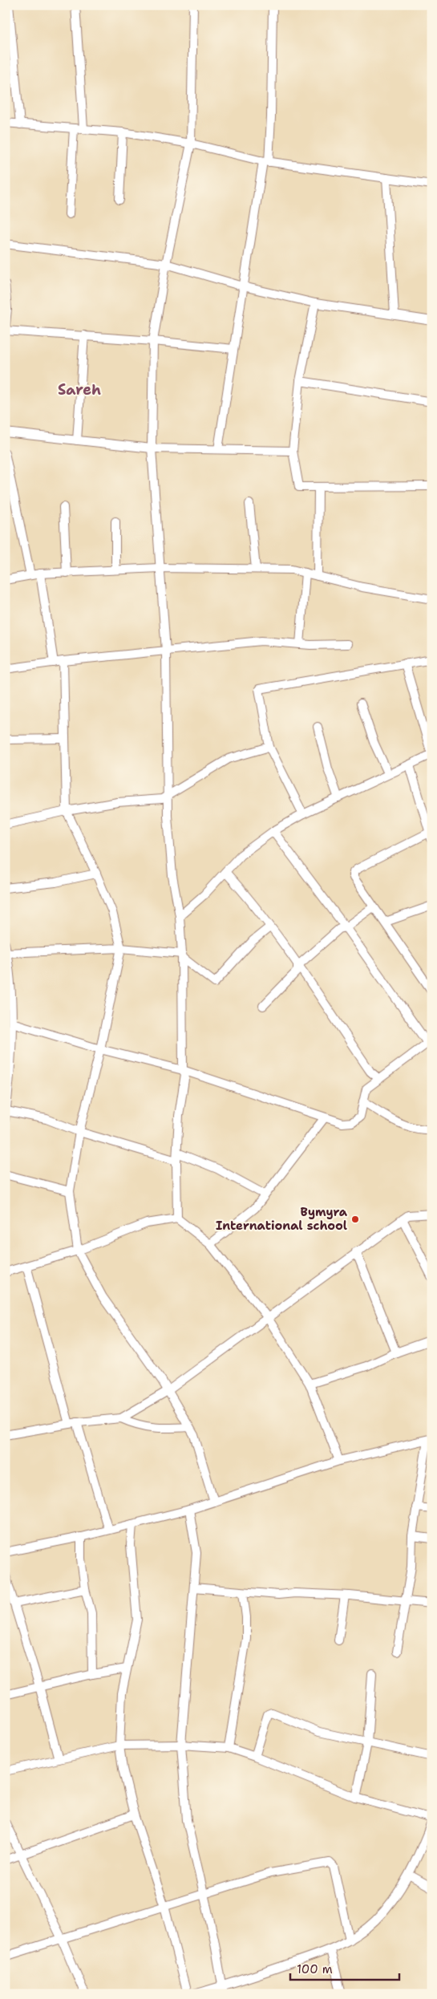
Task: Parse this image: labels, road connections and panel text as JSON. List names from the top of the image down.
{
  "districts": ["Sareh"],
  "places": ["Bymyra International school"],
  "scale_bar": "100 m"
}
